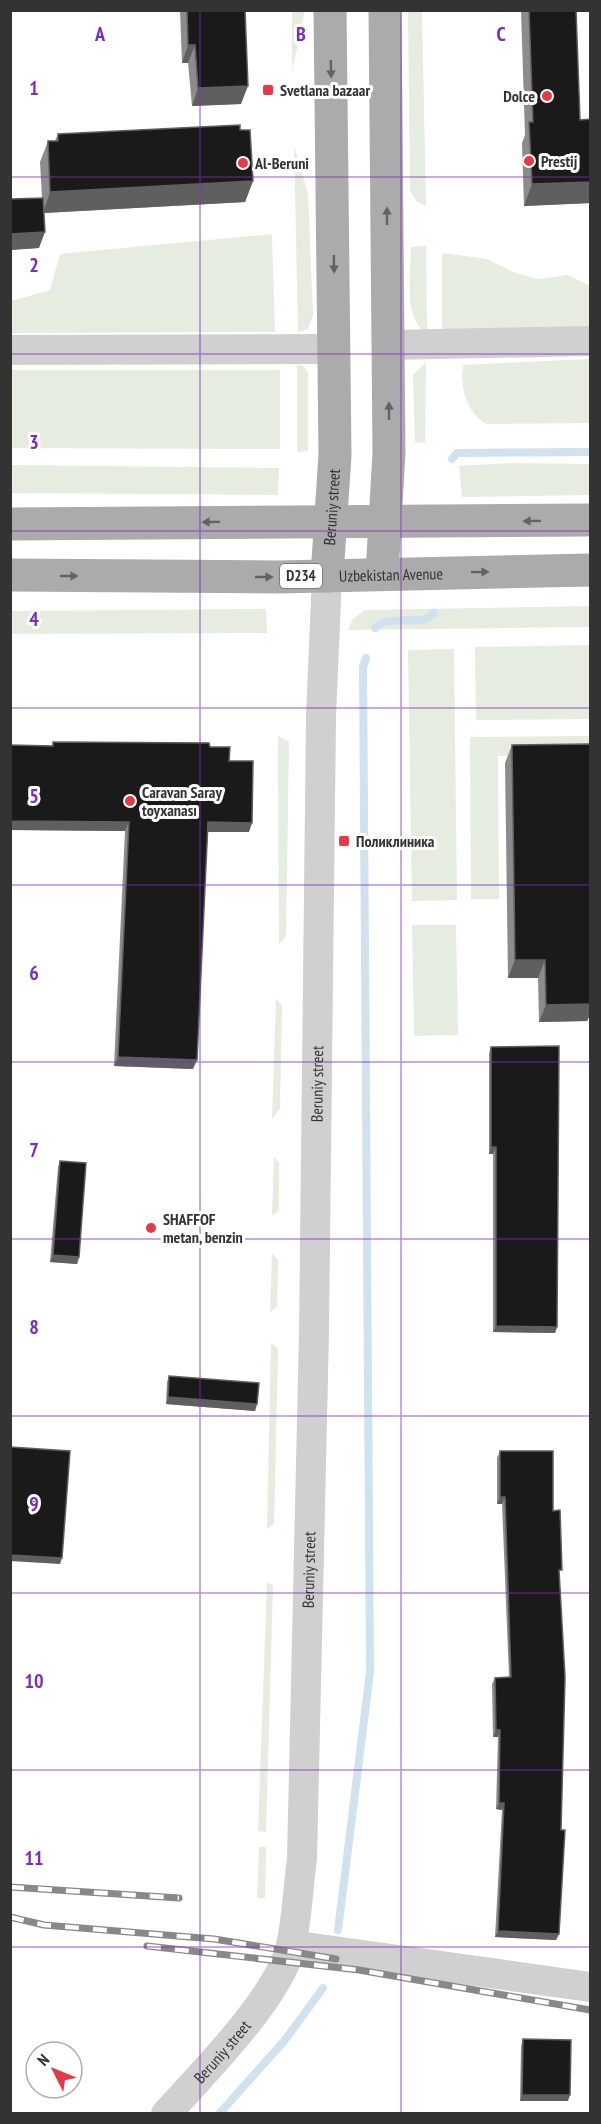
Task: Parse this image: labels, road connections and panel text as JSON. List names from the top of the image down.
{
  "streets": {
    "main road": ["Beruniy street", "Uzbekistan Avenue", "D234"]
  },
  "crossings": [
    ["Beruniy street", "Uzbekistan Avenue"]
  ],
  "places": {
    "transit": ["Svetlana bazaar", "Поликлиника"],
    "other": [
      "Dolce",
      "Prestij",
      "Al-Beruni",
      "Caravan Saray toyxanası",
      "SHAFFOF metan, benzin"
    ]
  },
  "north": "top left",
  "grid": {
    "columns": ["A", "B", "C"],
    "rows": [
      "1",
      "2",
      "3",
      "4",
      "5",
      "6",
      "7",
      "8",
      "9",
      "10",
      "11"
    ]
  }
}
